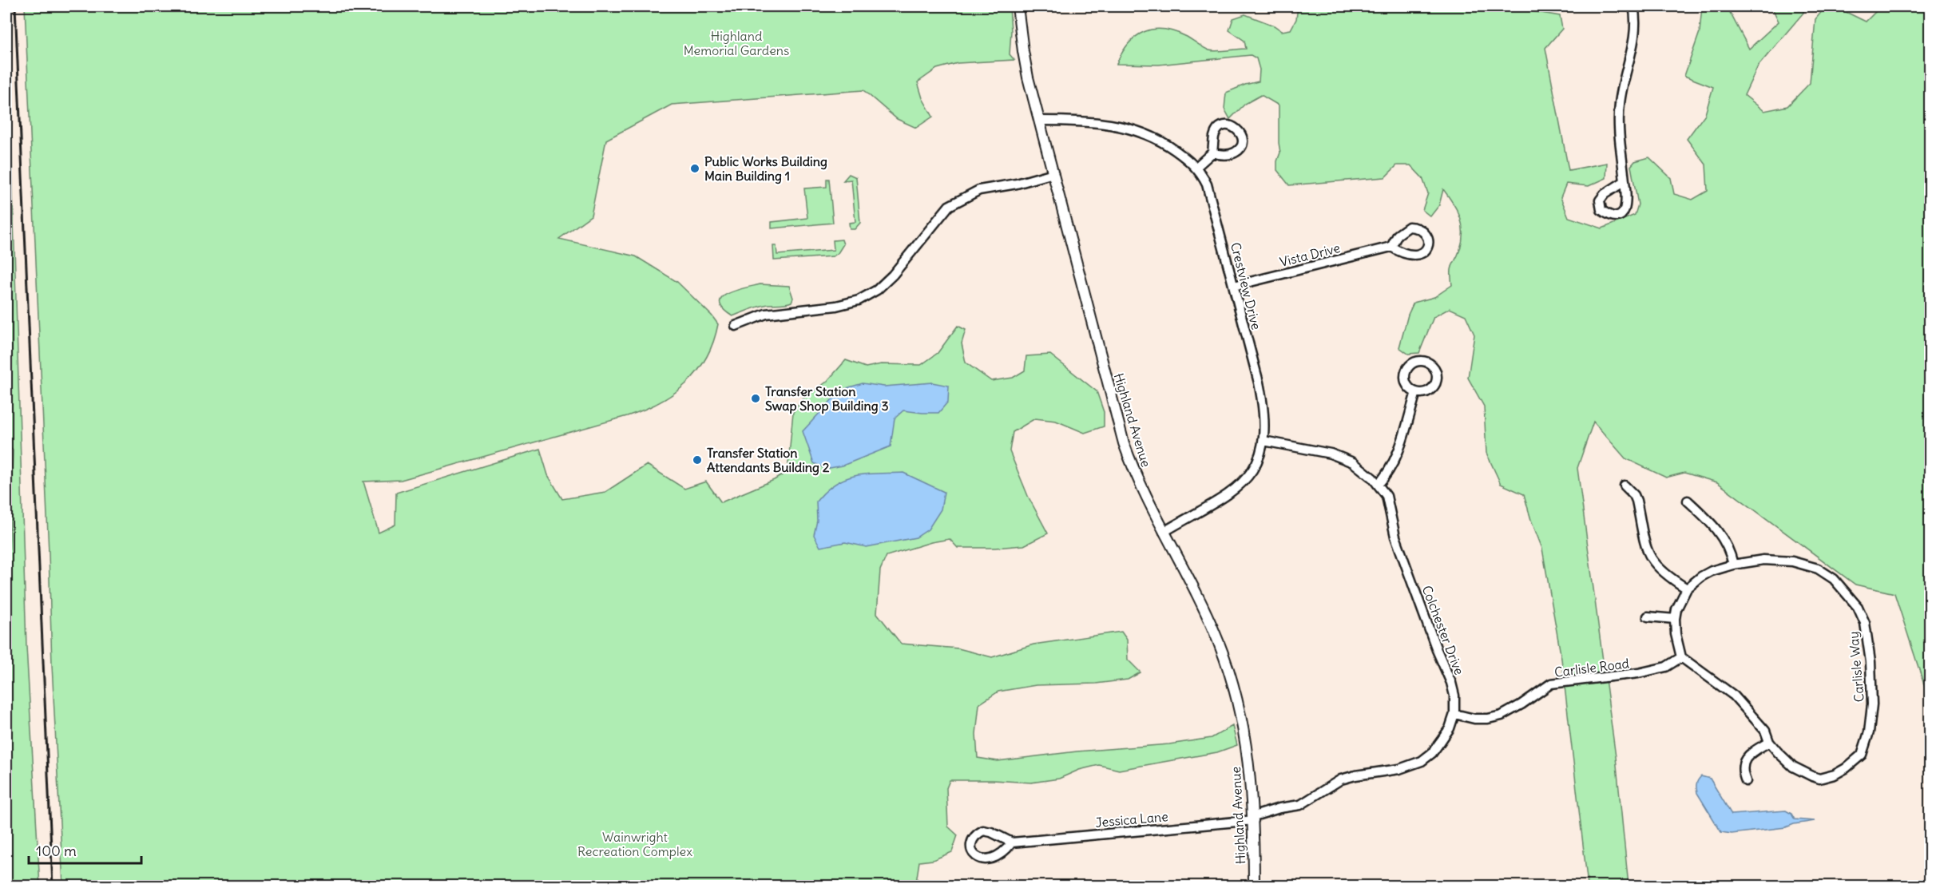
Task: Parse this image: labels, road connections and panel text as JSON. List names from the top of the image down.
{
  "streets": {
    "street": [
      "Vista Drive",
      "Crestview Drive",
      "Highland Avenue",
      "Colchester Drive",
      "Carlisle Way",
      "Carlisle Road",
      "Jessica Lane"
    ]
  },
  "crossings": [
    ["Vista Drive", "Crestview Drive"],
    ["Crestview Drive", "Highland Avenue"],
    ["Crestview Drive", "Colchester Drive"],
    ["Highland Avenue", "Jessica Lane"],
    ["Colchester Drive", "Carlisle Road"],
    ["Colchester Drive", "Jessica Lane"],
    ["Carlisle Way", "Carlisle Road"]
  ],
  "parks": ["Highland Memorial Gardens", "Wainwright Recreation Complex"],
  "places": ["Public Works Building Main Building 1", "Transfer Station Swap Shop Building 3", "Transfer Station Attendants Building 2"],
  "scale_bar": "100 m"
}
